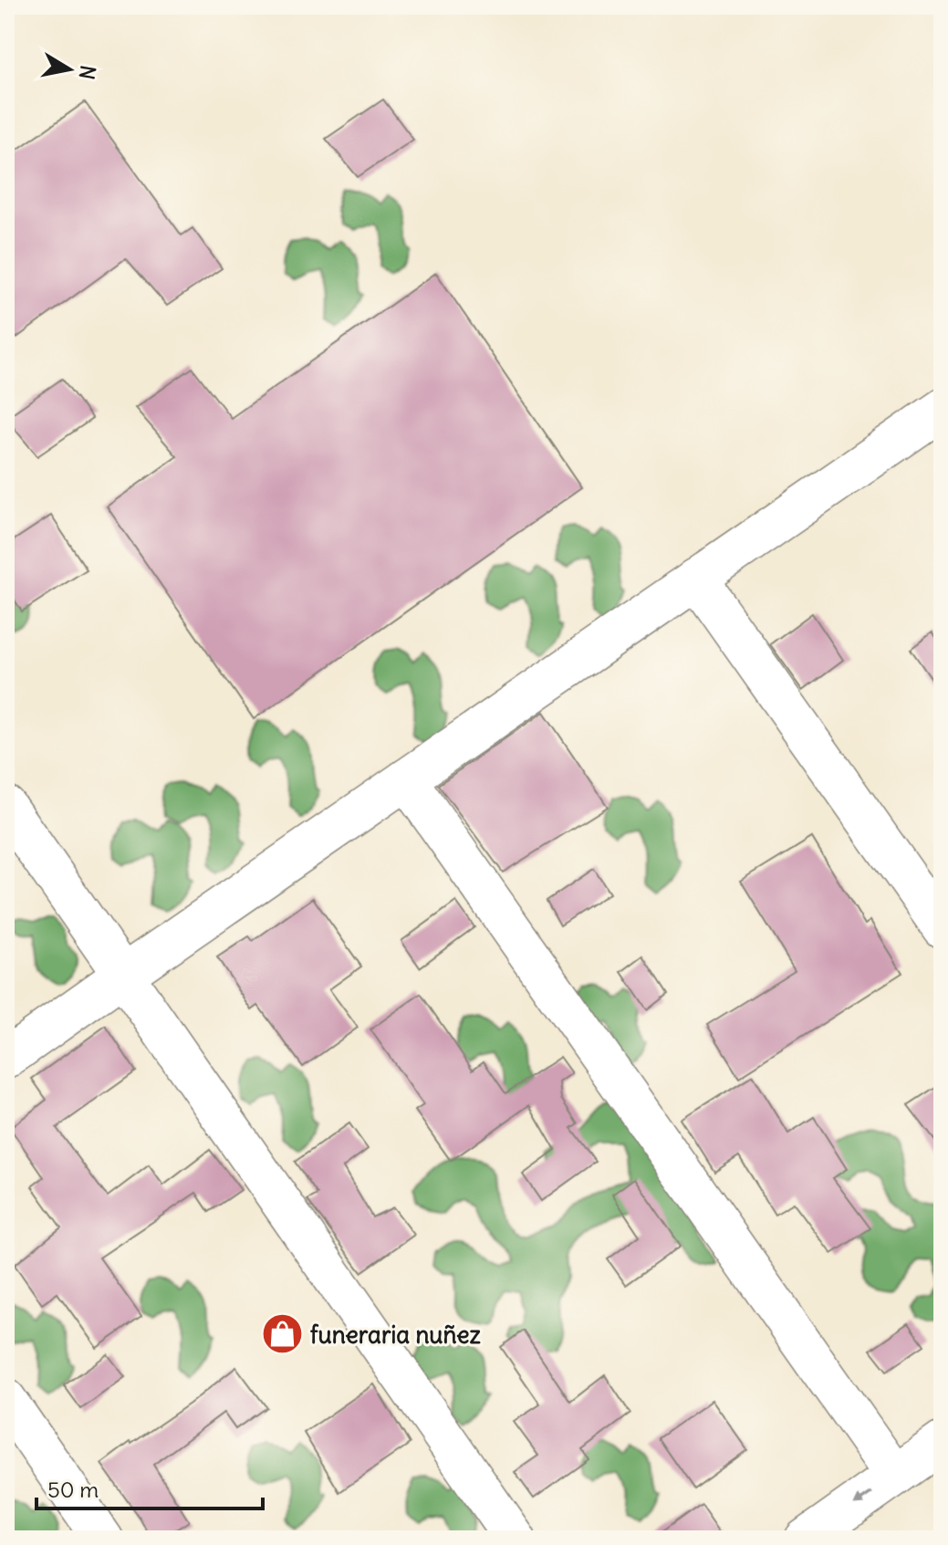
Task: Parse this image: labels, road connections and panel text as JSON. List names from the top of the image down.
{
  "places": {
    "shop": ["funeraria nuñez"]
  },
  "scale_bar": "50 m",
  "north": "right"
}
